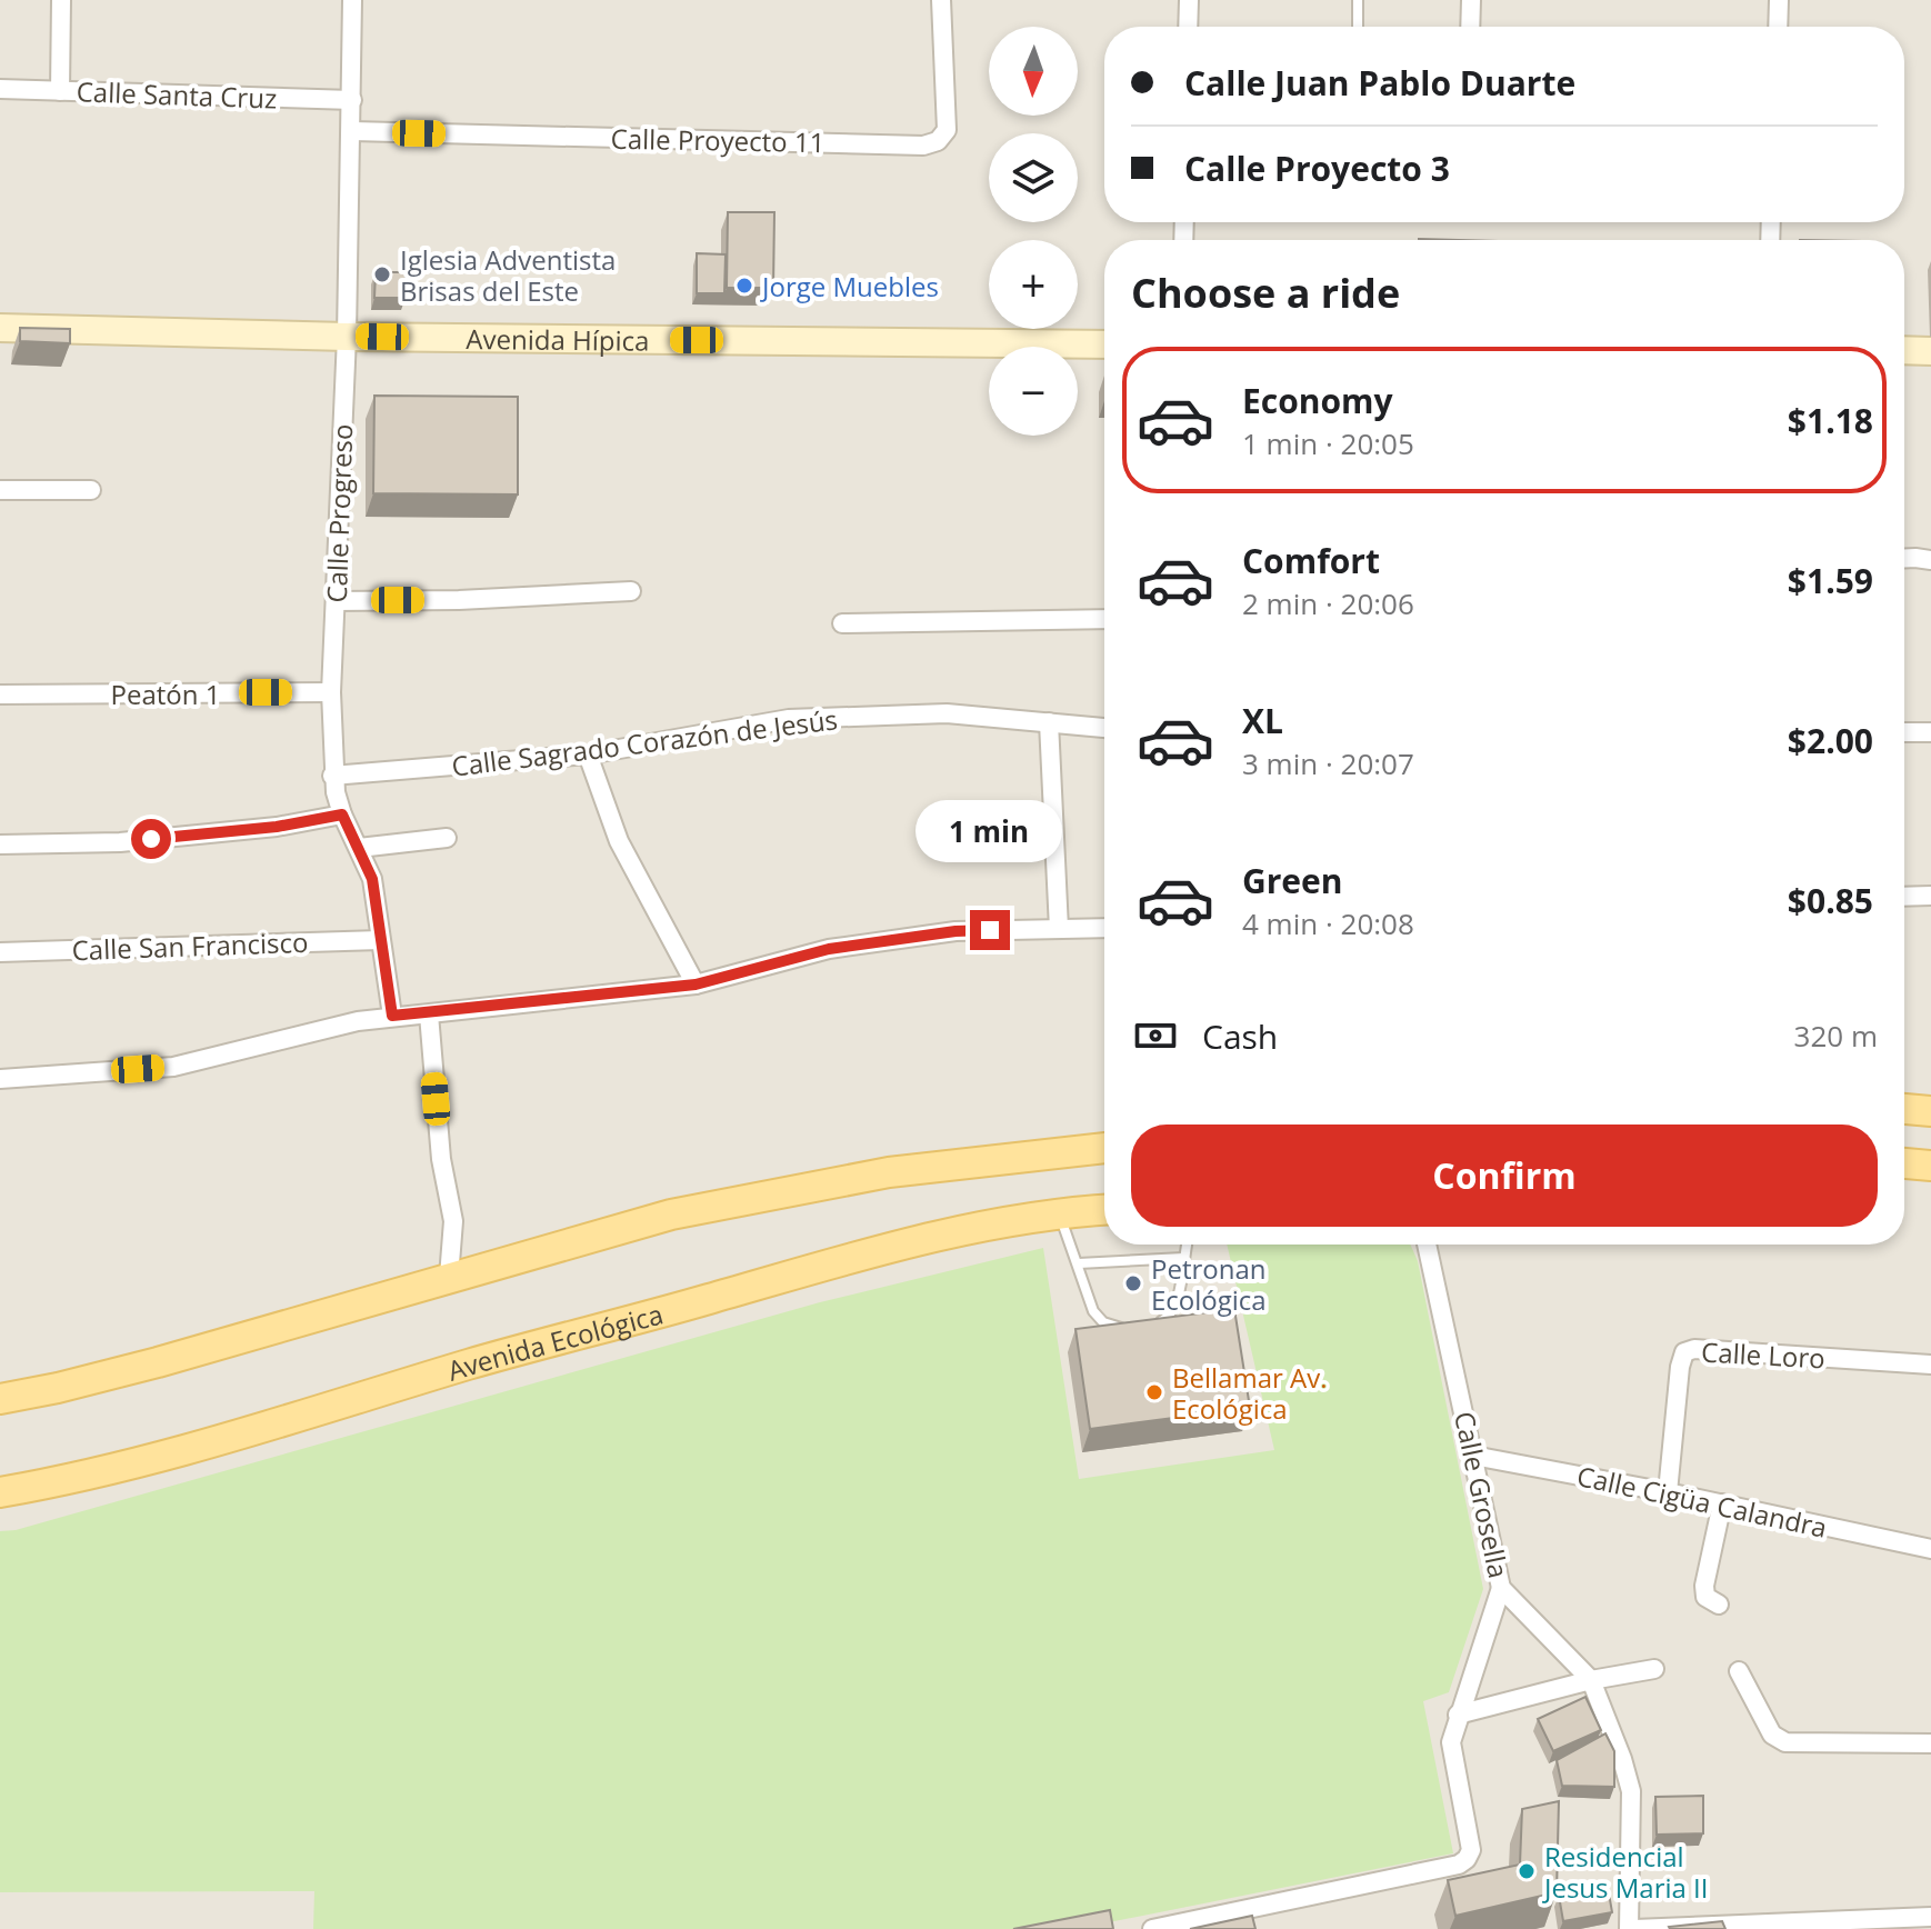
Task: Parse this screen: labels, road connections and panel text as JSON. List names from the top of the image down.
{
  "streets": {
    "main road": ["Avenida Ecológica"],
    "street": [
      "Calle Santa Cruz",
      "Calle Proyecto 11",
      "Avenida Hípica",
      "Calle Progreso",
      "Peatón 1",
      "Calle Sagrado Corazón de Jesús",
      "Calle San Francisco",
      "Calle Loro",
      "Calle Grosella",
      "Calle Cigüa Calandra"
    ]
  },
  "crossings": [
    ["Calle Santa Cruz", "Calle Progreso"],
    ["Calle Proyecto 11", "Calle Progreso"],
    ["Avenida Hípica", "Calle Progreso"],
    ["Calle Progreso", "Peatón 1"],
    ["Calle Progreso", "Calle Sagrado Corazón de Jesús"],
    ["Calle Progreso", "Calle San Francisco"],
    ["Calle Loro", "Calle Cigüa Calandra"],
    ["Calle Grosella", "Calle Cigüa Calandra"]
  ],
  "places": [
    "Iglesia Adventista Brisas del Este",
    "Jorge Muebles",
    "Petronan Ecológica",
    "Bellamar Av. Ecológica",
    "Residencial Jesus Maria II"
  ],
  "north": "bottom",
  "page": {
    "map_buttons": ["+", "−"],
    "banner": ["Calle Juan Pablo Duarte", "Calle Proyecto 3"],
    "heading": "Choose a ride",
    "list": [
      {
        "name": "Economy",
        "note": "1 min · 20:05",
        "value": "$1.18"
      },
      {
        "name": "Comfort",
        "note": "2 min · 20:06",
        "value": "$1.59"
      },
      {
        "name": "XL",
        "note": "3 min · 20:07",
        "value": "$2.00"
      },
      {
        "name": "Green",
        "note": "4 min · 20:08",
        "value": "$0.85"
      }
    ],
    "bubble": "1 min",
    "pay": ["Cash", "320 m"],
    "buttons": "Confirm"
  }
}
